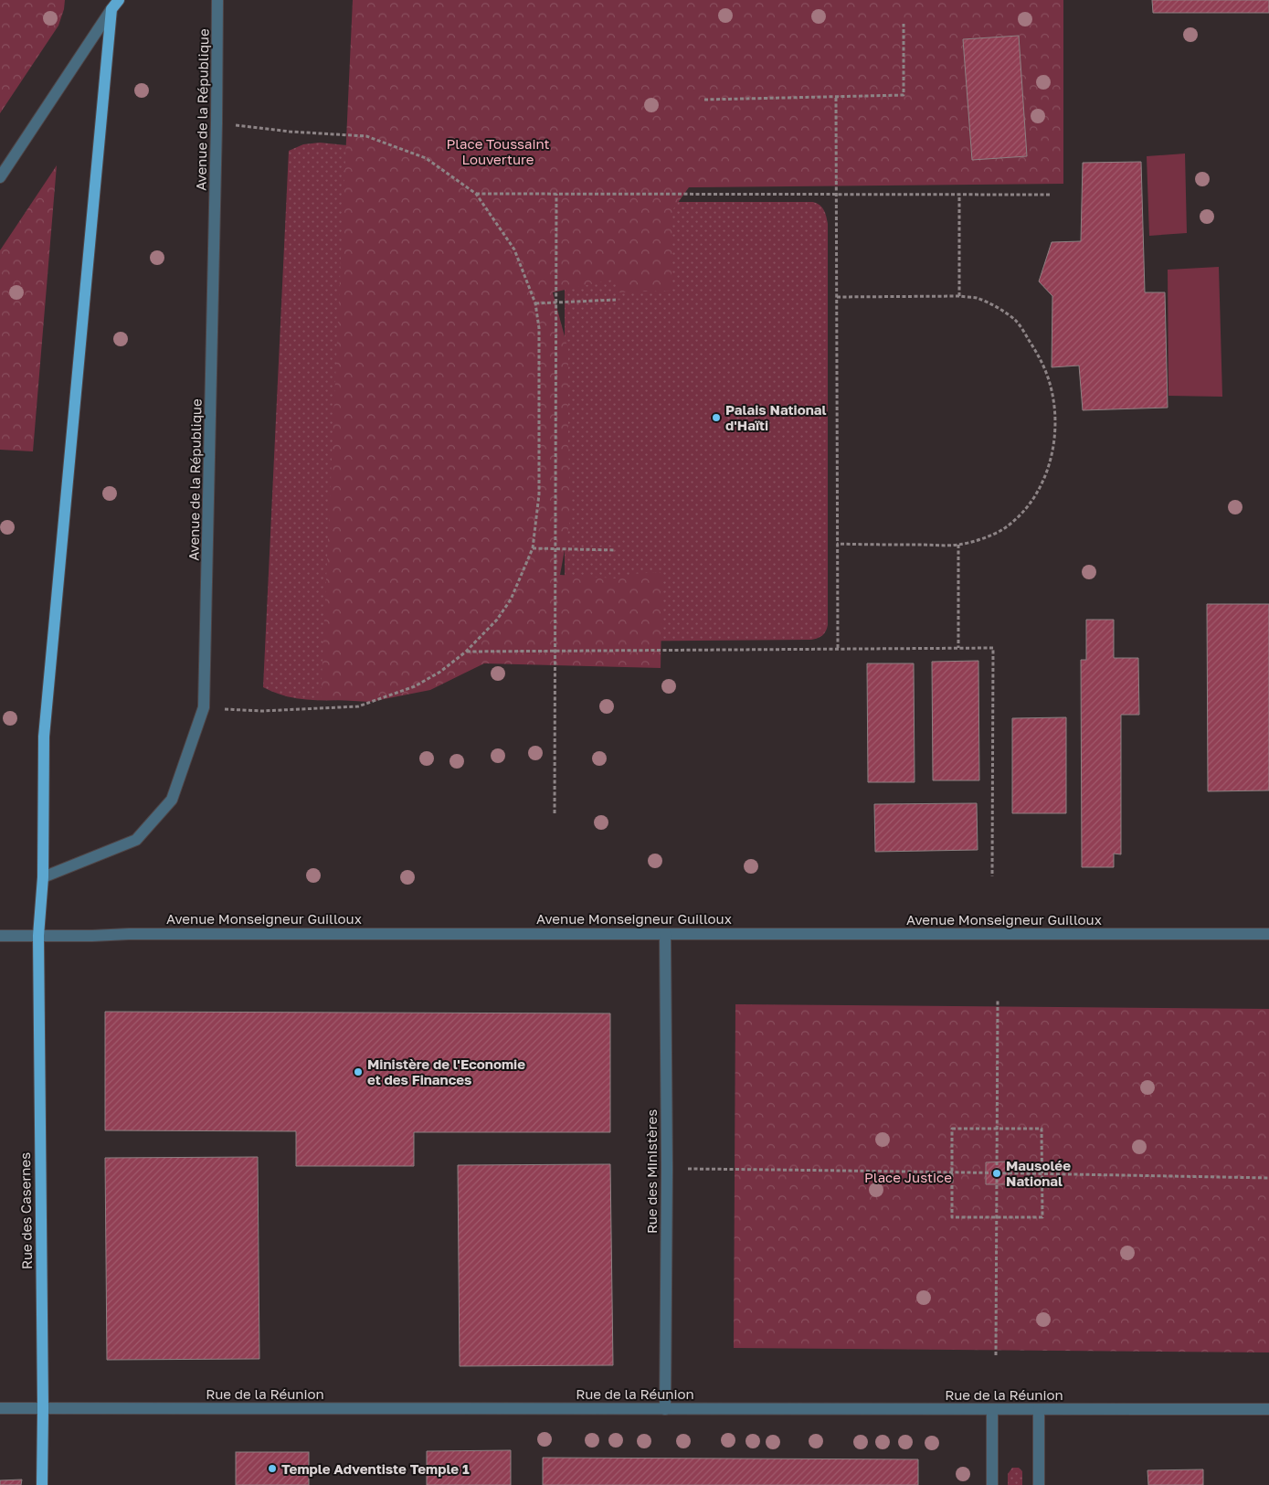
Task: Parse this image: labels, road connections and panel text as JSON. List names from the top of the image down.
{
  "streets": {
    "main road": ["Rue des Casernes"],
    "street": [
      "Avenue de la République",
      "Avenue Monseigneur Guilloux",
      "Rue des Ministères",
      "Rue de la Réunion"
    ]
  },
  "crossings": [
    ["Avenue Monseigneur Guilloux", "Rue des Ministères"],
    ["Avenue Monseigneur Guilloux", "Rue des Casernes"],
    ["Rue des Ministères", "Rue de la Réunion"],
    ["Rue des Casernes", "Rue de la Réunion"]
  ],
  "parks": ["Place Toussaint Louverture", "Place Justice"],
  "places": [
    "Palais National d'Haïti",
    "Ministère de l'Economie et des Finances",
    "Mausolée National",
    "Temple Adventiste Temple 1"
  ]
}
